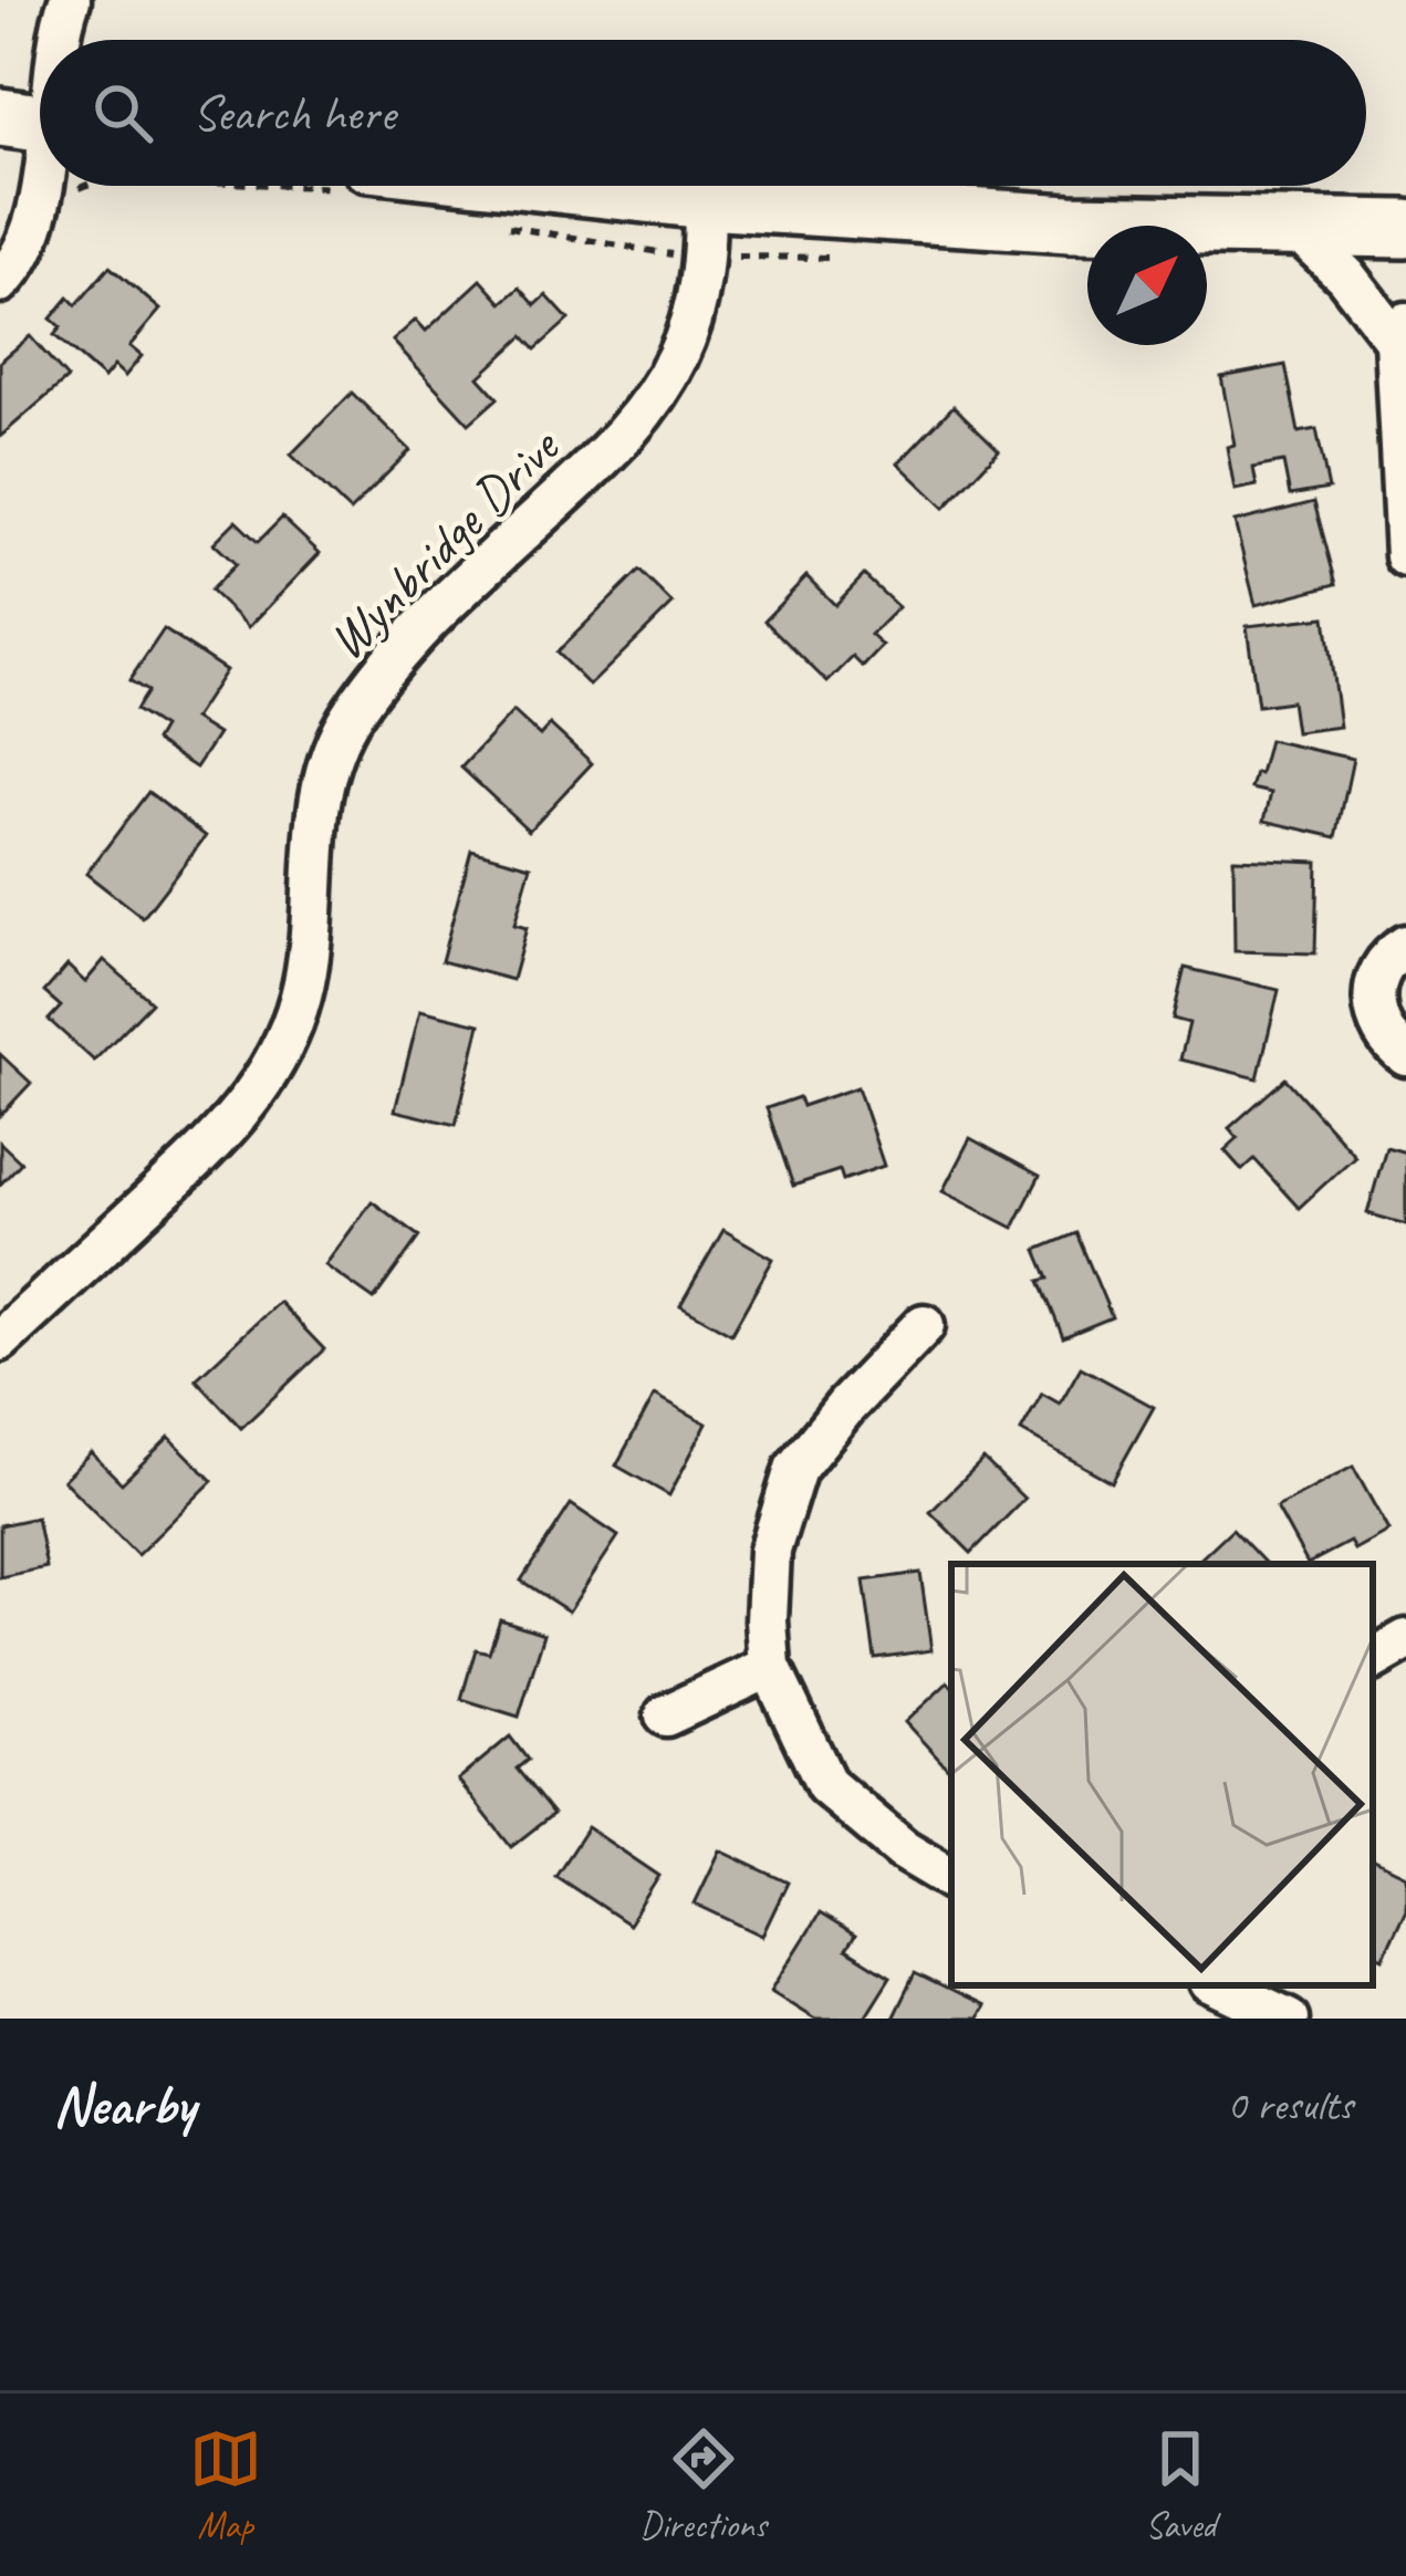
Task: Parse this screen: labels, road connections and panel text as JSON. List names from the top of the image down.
{
  "streets": {
    "street": ["Wynbridge Drive"]
  },
  "north": "top right",
  "page": {
    "search": "Search here",
    "heading": ["Nearby", "0 results"],
    "nav": ["Map", "Directions", "Saved"]
  }
}
